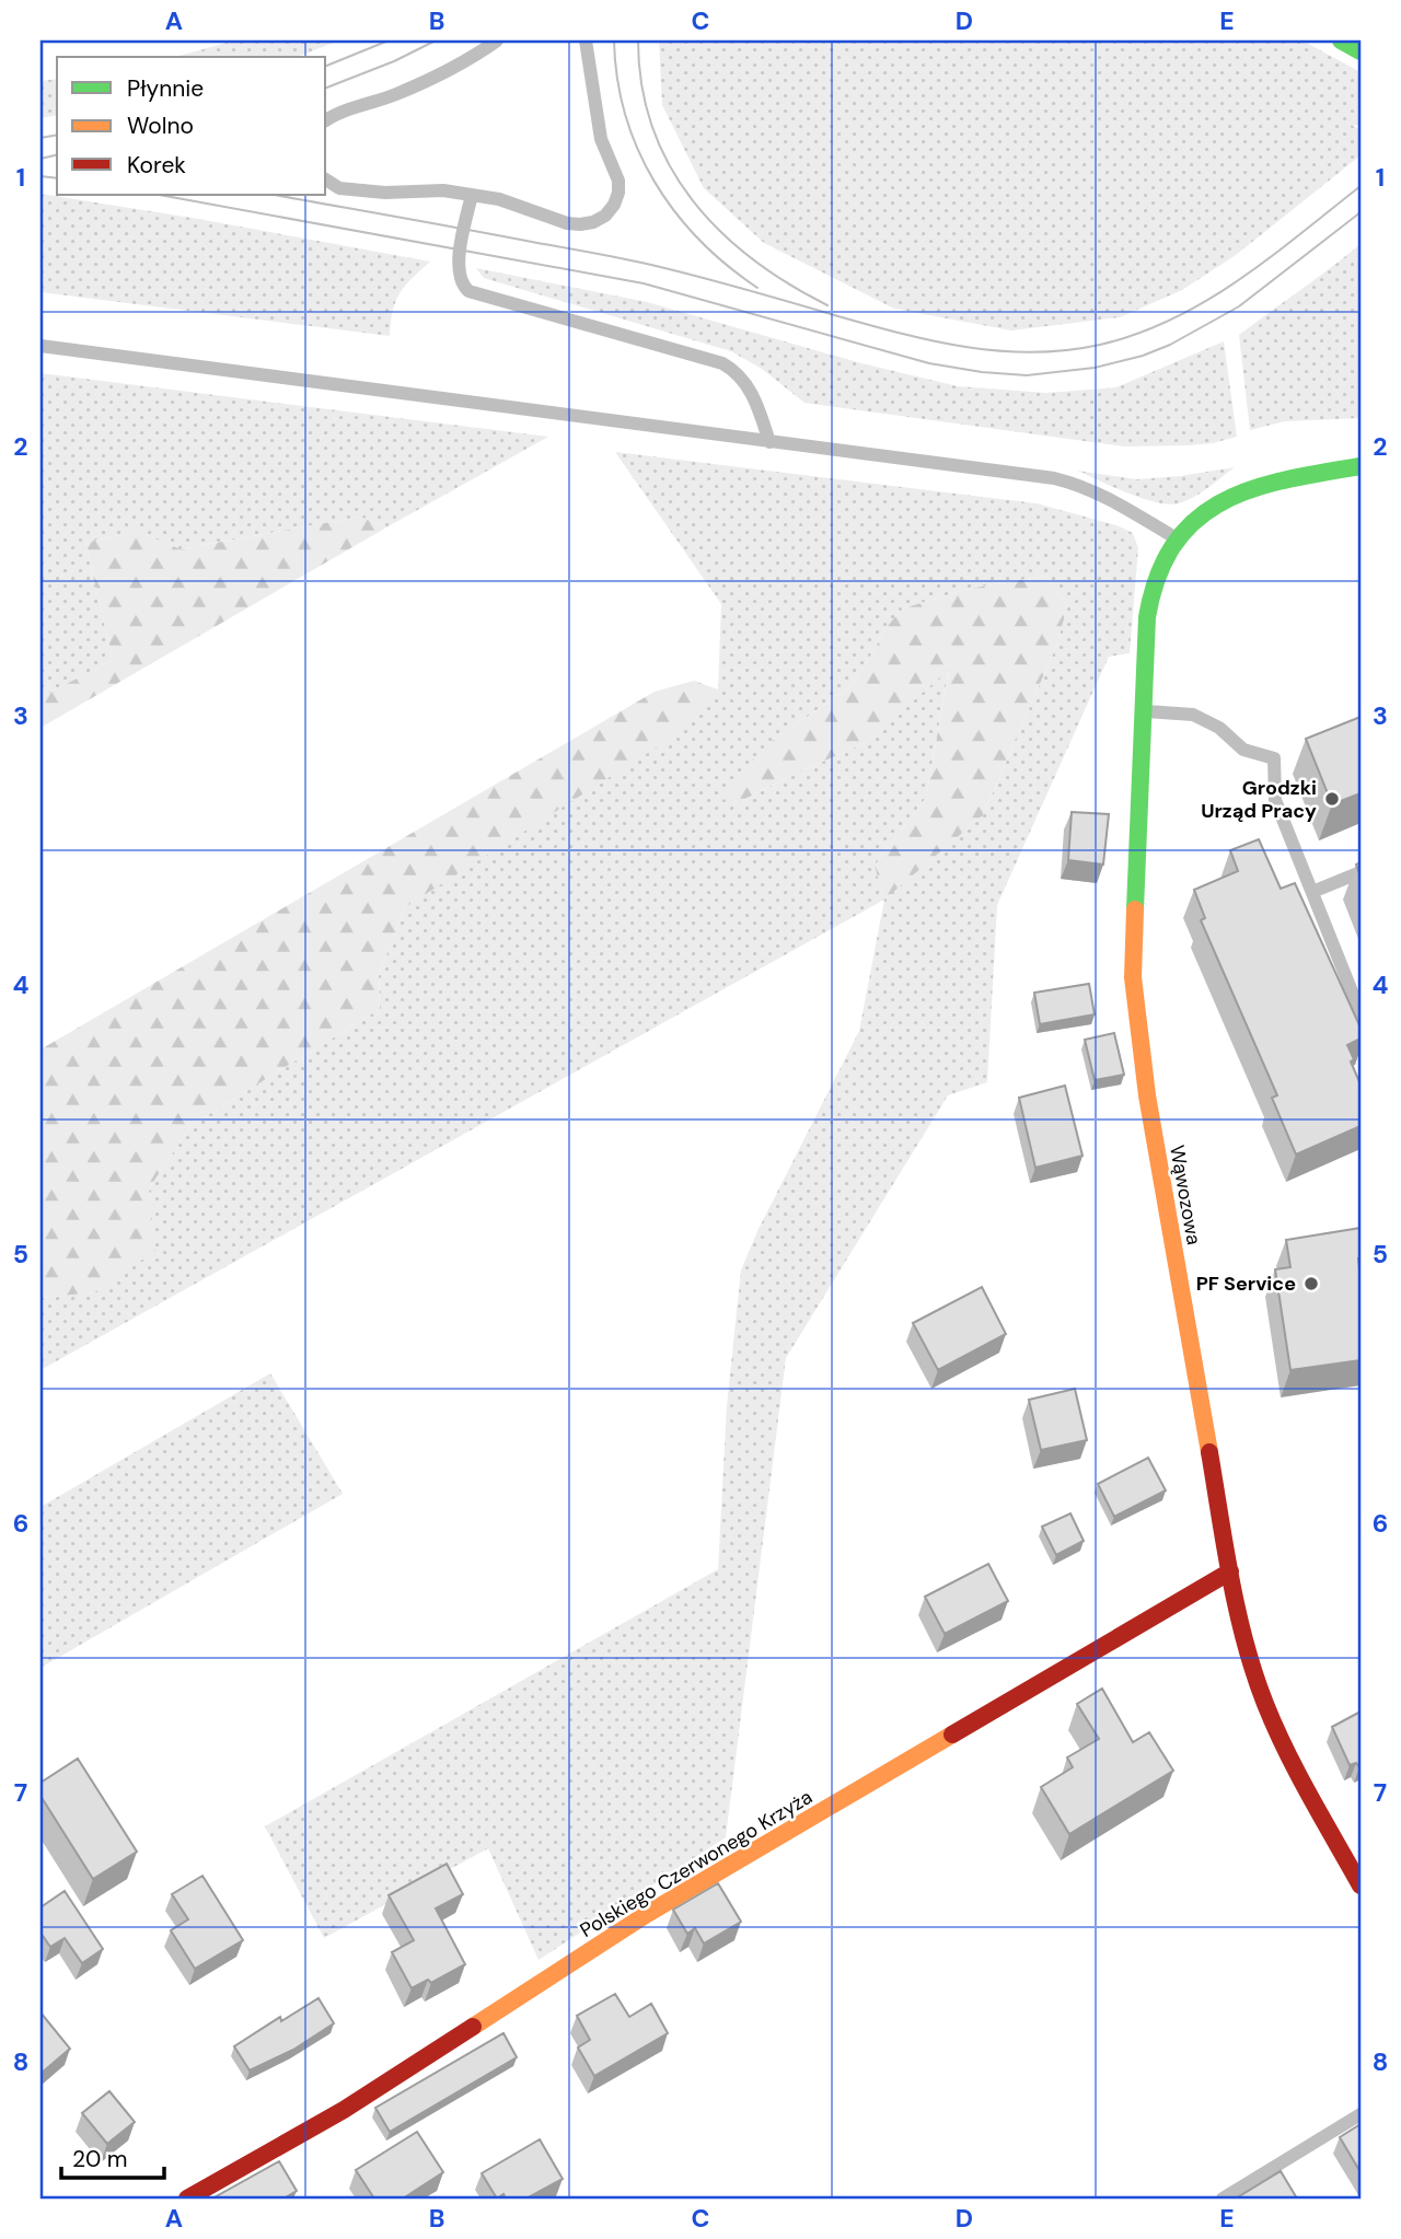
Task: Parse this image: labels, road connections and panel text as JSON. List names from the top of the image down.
{
  "streets": {
    "street": ["Wąwozowa", "Polskiego Czerwonego Krzyża"]
  },
  "crossings": [
    ["Wąwozowa", "Polskiego Czerwonego Krzyża"]
  ],
  "places": ["Grodzki Urząd Pracy", "PF Service"],
  "legend": ["Płynnie", "Wolno", "Korek"],
  "scale_bar": "20 m",
  "grid": {
    "columns": [
      "A",
      "B",
      "C",
      "D",
      "E"
    ],
    "rows": [
      "1",
      "2",
      "3",
      "4",
      "5",
      "6",
      "7",
      "8"
    ]
  }
}
